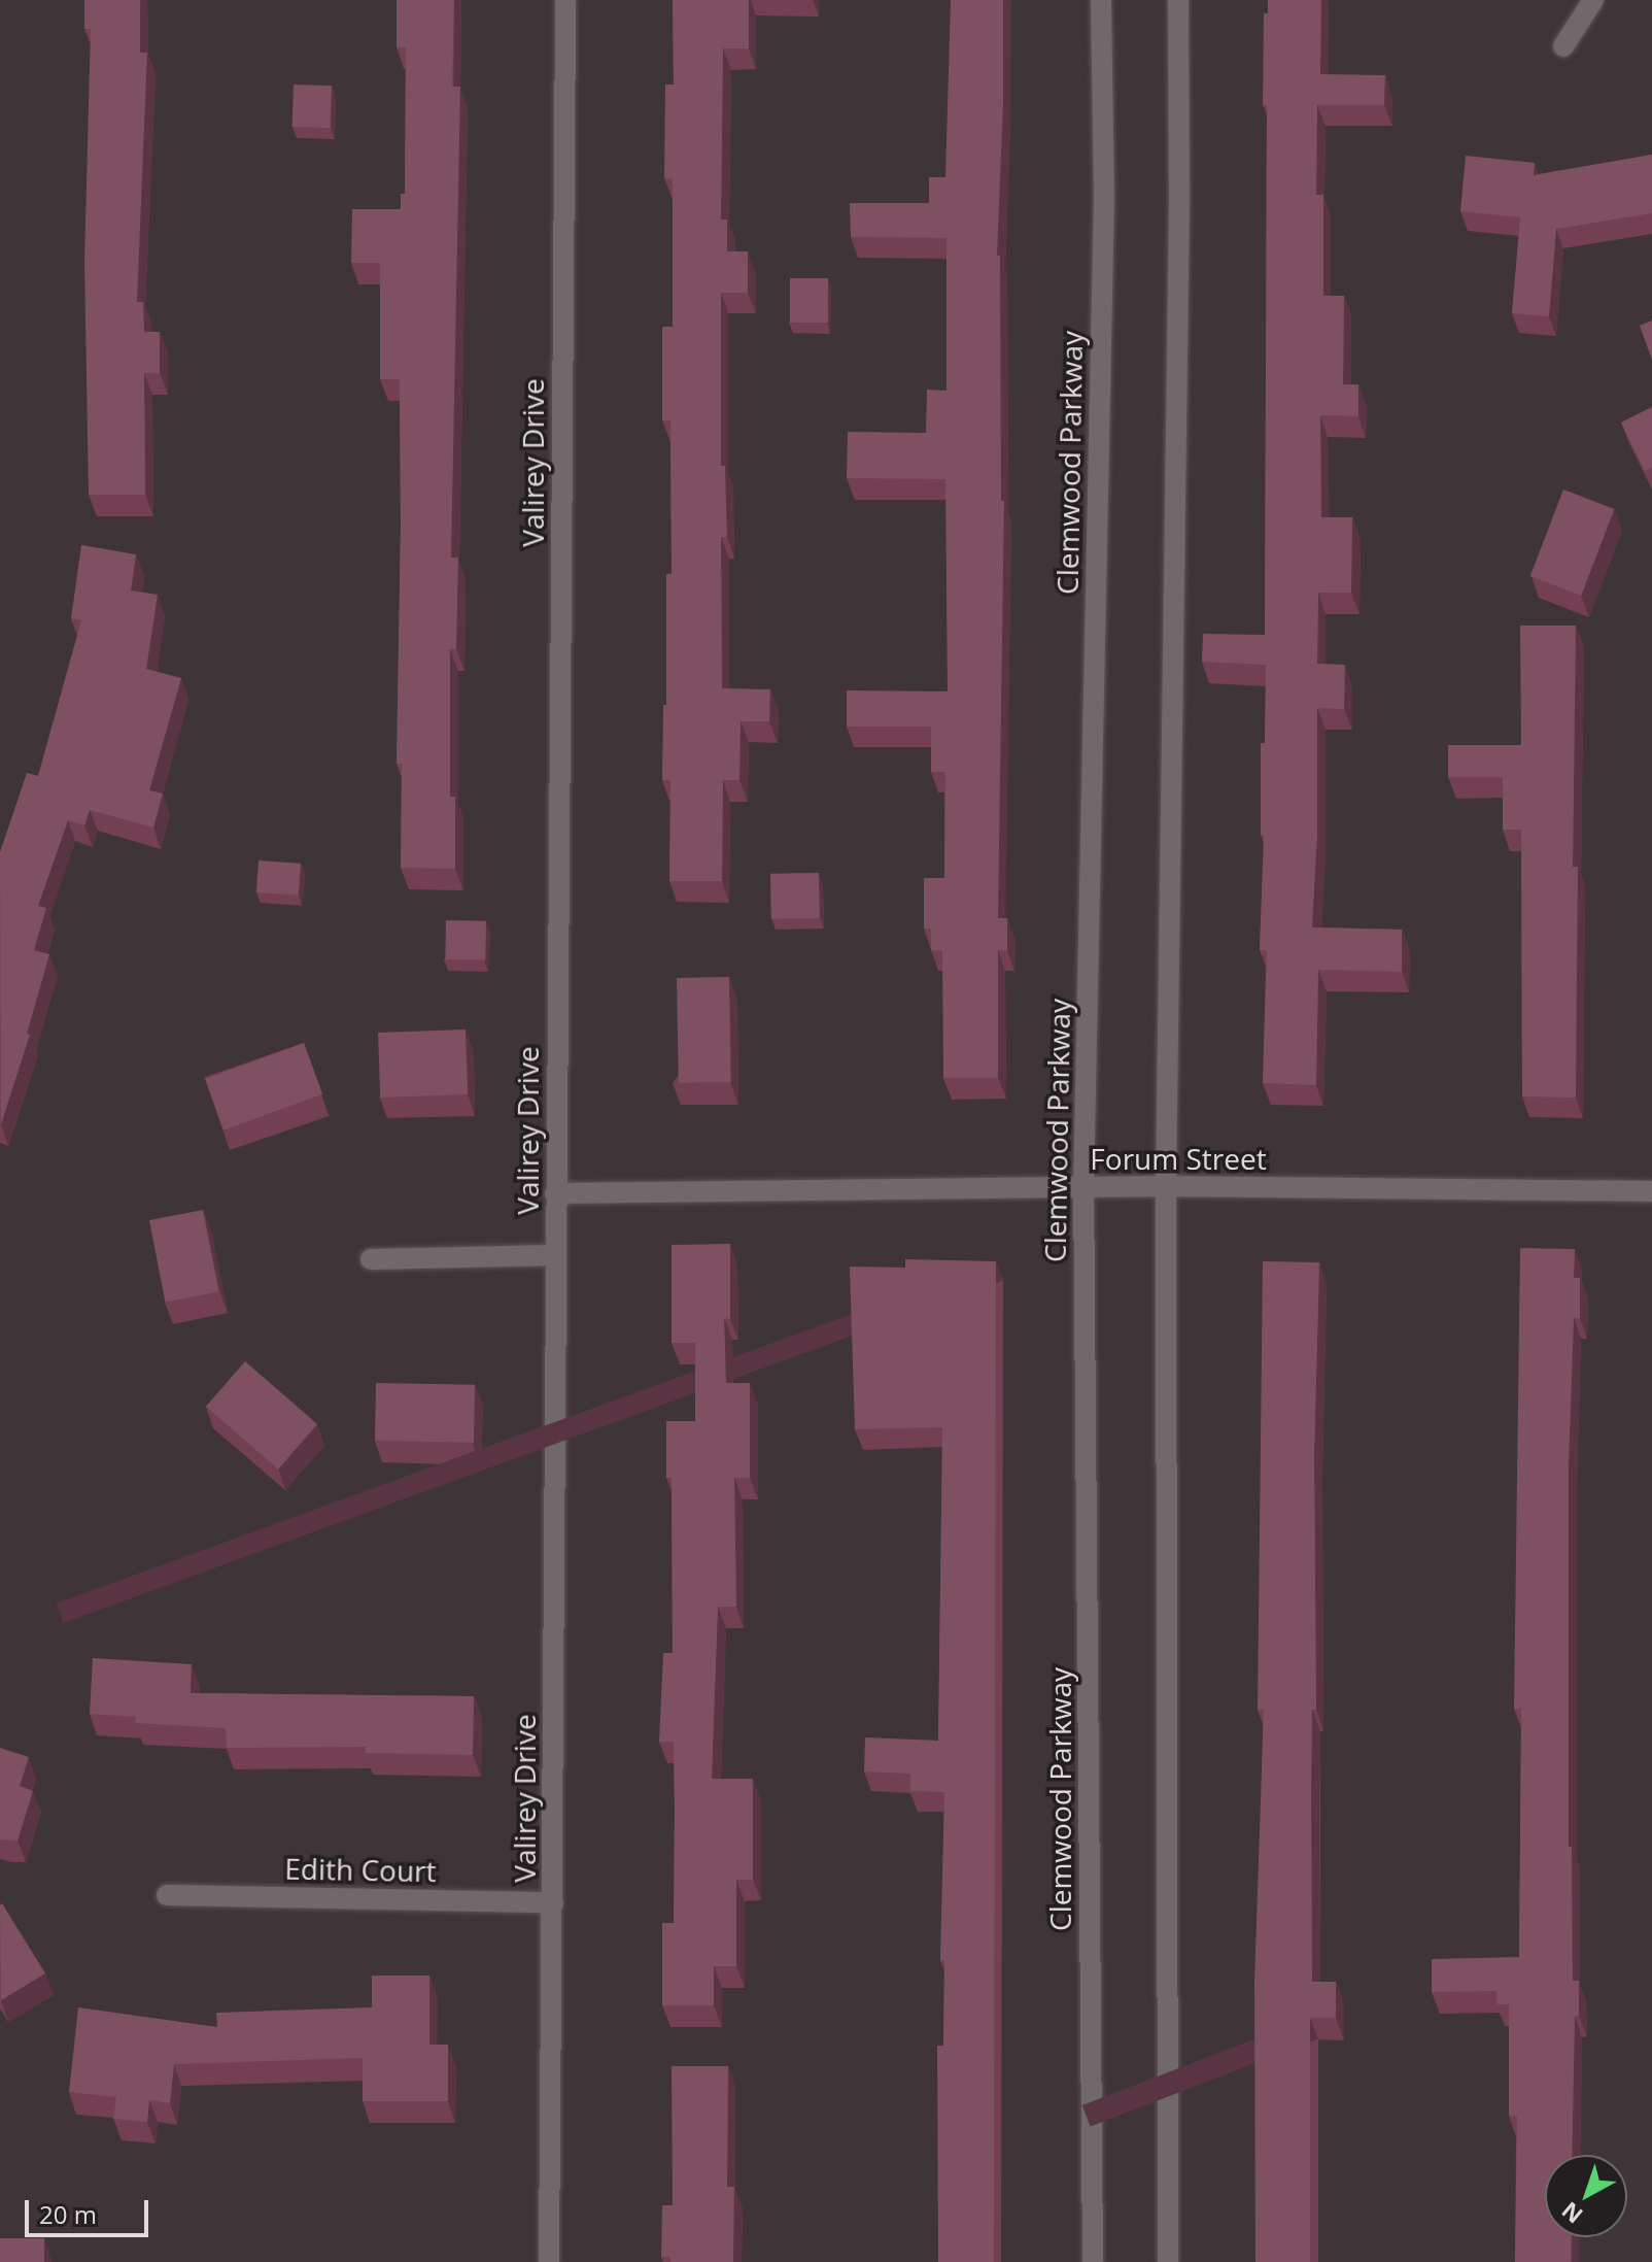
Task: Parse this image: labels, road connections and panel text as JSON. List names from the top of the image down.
{
  "streets": {
    "street": [
      "Valirey Drive",
      "Clemwood Parkway",
      "Forum Street",
      "Edith Court"
    ]
  },
  "crossings": [
    ["Valirey Drive", "Forum Street"],
    ["Valirey Drive", "Edith Court"],
    ["Clemwood Parkway", "Forum Street"]
  ],
  "scale_bar": "20 m",
  "north": "bottom left"
}
